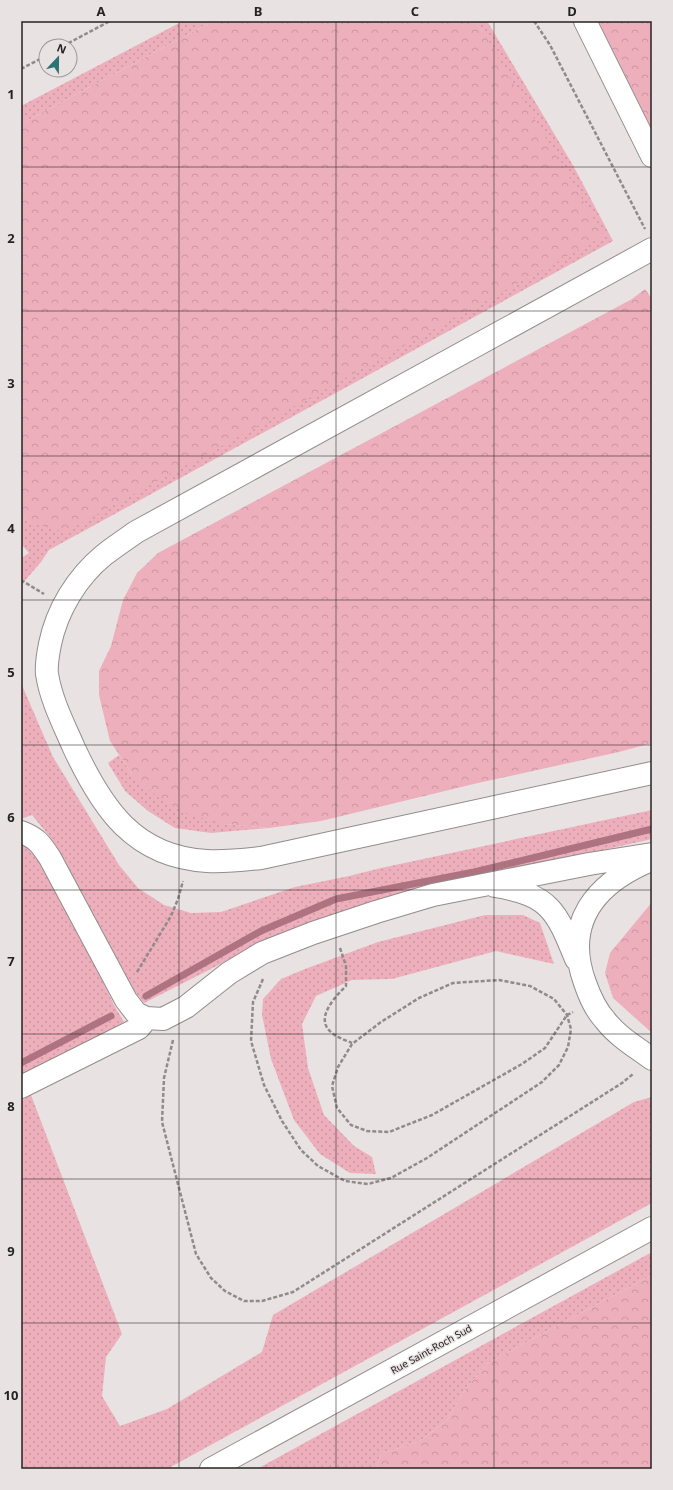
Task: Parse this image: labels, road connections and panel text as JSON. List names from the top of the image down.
{
  "streets": {
    "street": ["Rue Saint-Roch Sud"]
  },
  "north": "top",
  "grid": {
    "columns": [
      "A",
      "B",
      "C",
      "D"
    ],
    "rows": [
      "1",
      "2",
      "3",
      "4",
      "5",
      "6",
      "7",
      "8",
      "9",
      "10"
    ]
  }
}
